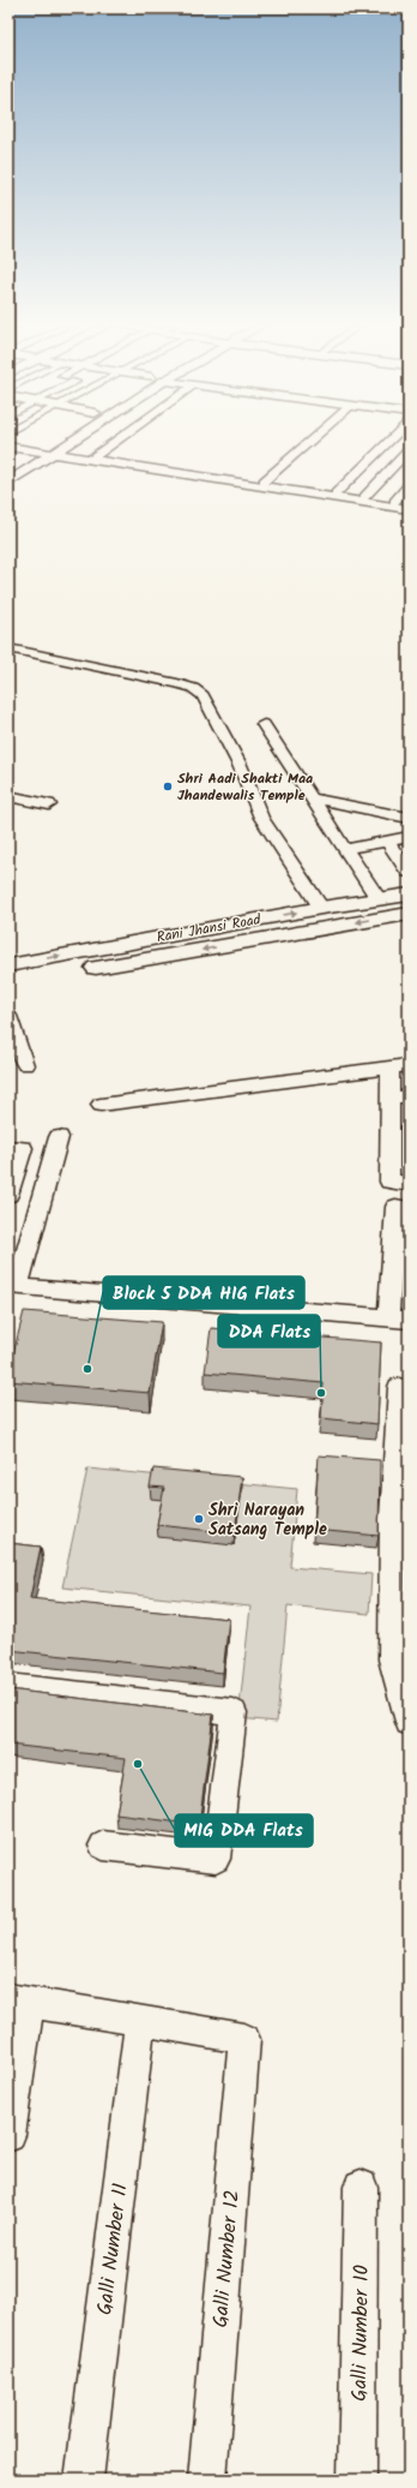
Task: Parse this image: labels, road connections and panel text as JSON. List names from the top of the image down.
{
  "streets": {
    "main road": ["Rani Jhansi Road"],
    "street": ["Galli Number 11", "Galli Number 12", "Galli Number 10"]
  },
  "crossings": [
    ["Galli Number 11", "Galli Number 12"]
  ],
  "places": [
    "Shri Aadi Shakti Maa Jhandewalis Temple",
    "Block 5 DDA HIG Flats",
    "DDA Flats",
    "Shri Narayan Satsang Temple",
    "MIG DDA Flats"
  ]
}
